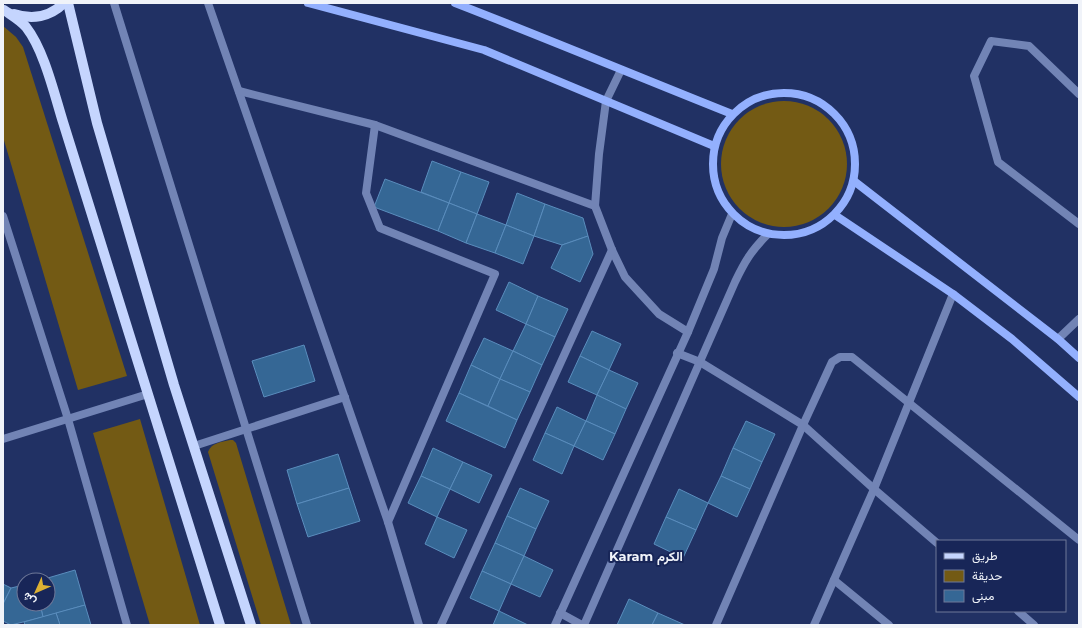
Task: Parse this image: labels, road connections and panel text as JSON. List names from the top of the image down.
{
  "districts": ["Karam الكرم"],
  "legend": ["طريق", "حديقة", "مبنى"],
  "north": "bottom left"
}
